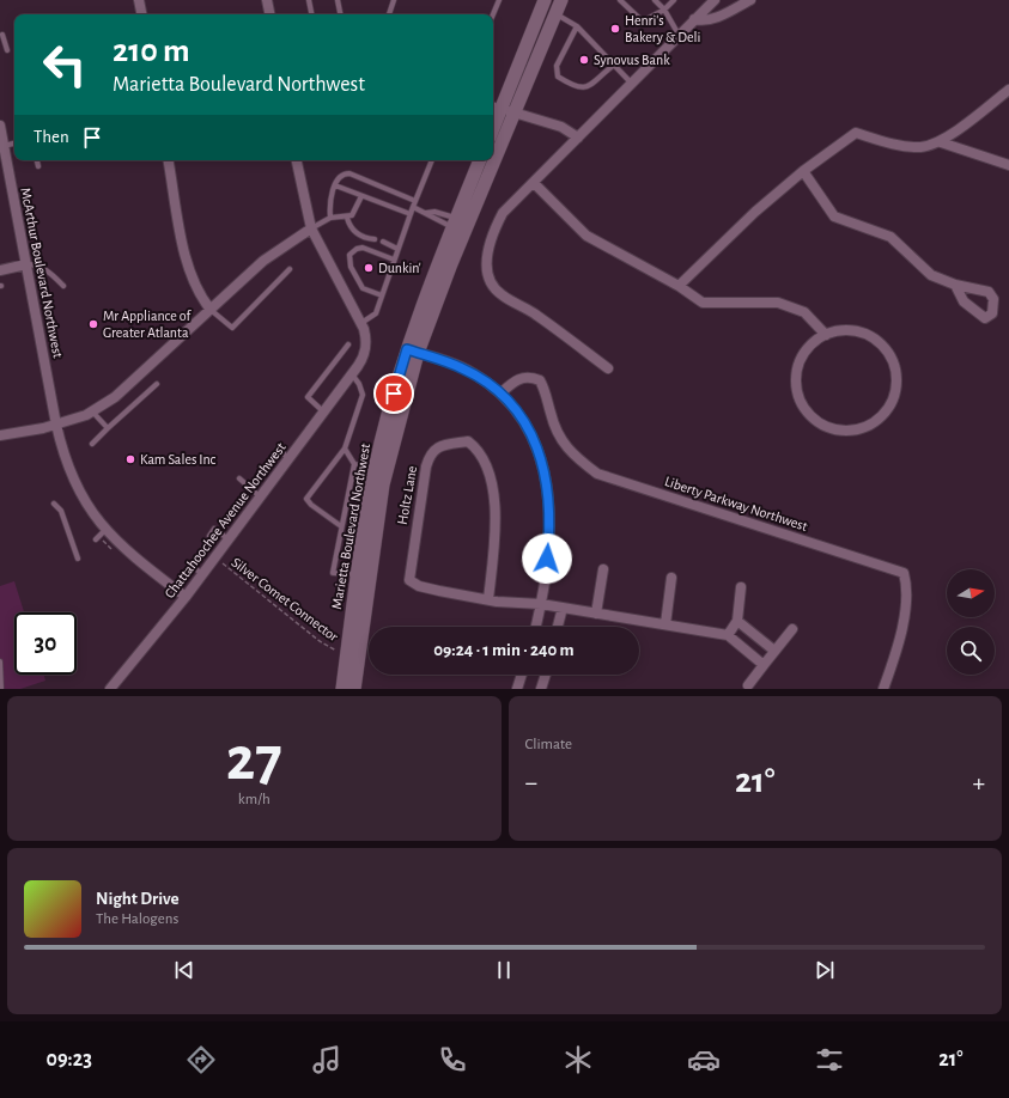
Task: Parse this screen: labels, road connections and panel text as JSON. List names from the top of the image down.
{
  "streets": {
    "main road": ["Marietta Boulevard Northwest"],
    "street": [
      "McArthur Boulevard Northwest",
      "Holtz Lane",
      "Liberty Parkway Northwest",
      "Chattahoochee Avenue Northwest"
    ],
    "path": ["Silver Comet Connector"]
  },
  "crossings": [
    ["McArthur Boulevard Northwest", "Chattahoochee Avenue Northwest"]
  ],
  "places": [
    "Henri's Bakery & Deli",
    "Synovus Bank",
    "Dunkin'",
    "Mr Appliance of Greater Atlanta",
    "Kam Sales Inc"
  ],
  "north": "right",
  "page": {
    "turn": ["210 m", "Marietta Boulevard Northwest"],
    "then": "Then",
    "limit": "30",
    "trip": "09:24 · 1 min · 240 m",
    "tile": [
      ["27", "km/h"],
      "Climate"
    ],
    "heat": ["−", "21°", "+"],
    "song": ["Night Drive", "The Halogens"],
    "tabs": ["09:23", "21°"]
  }
}
